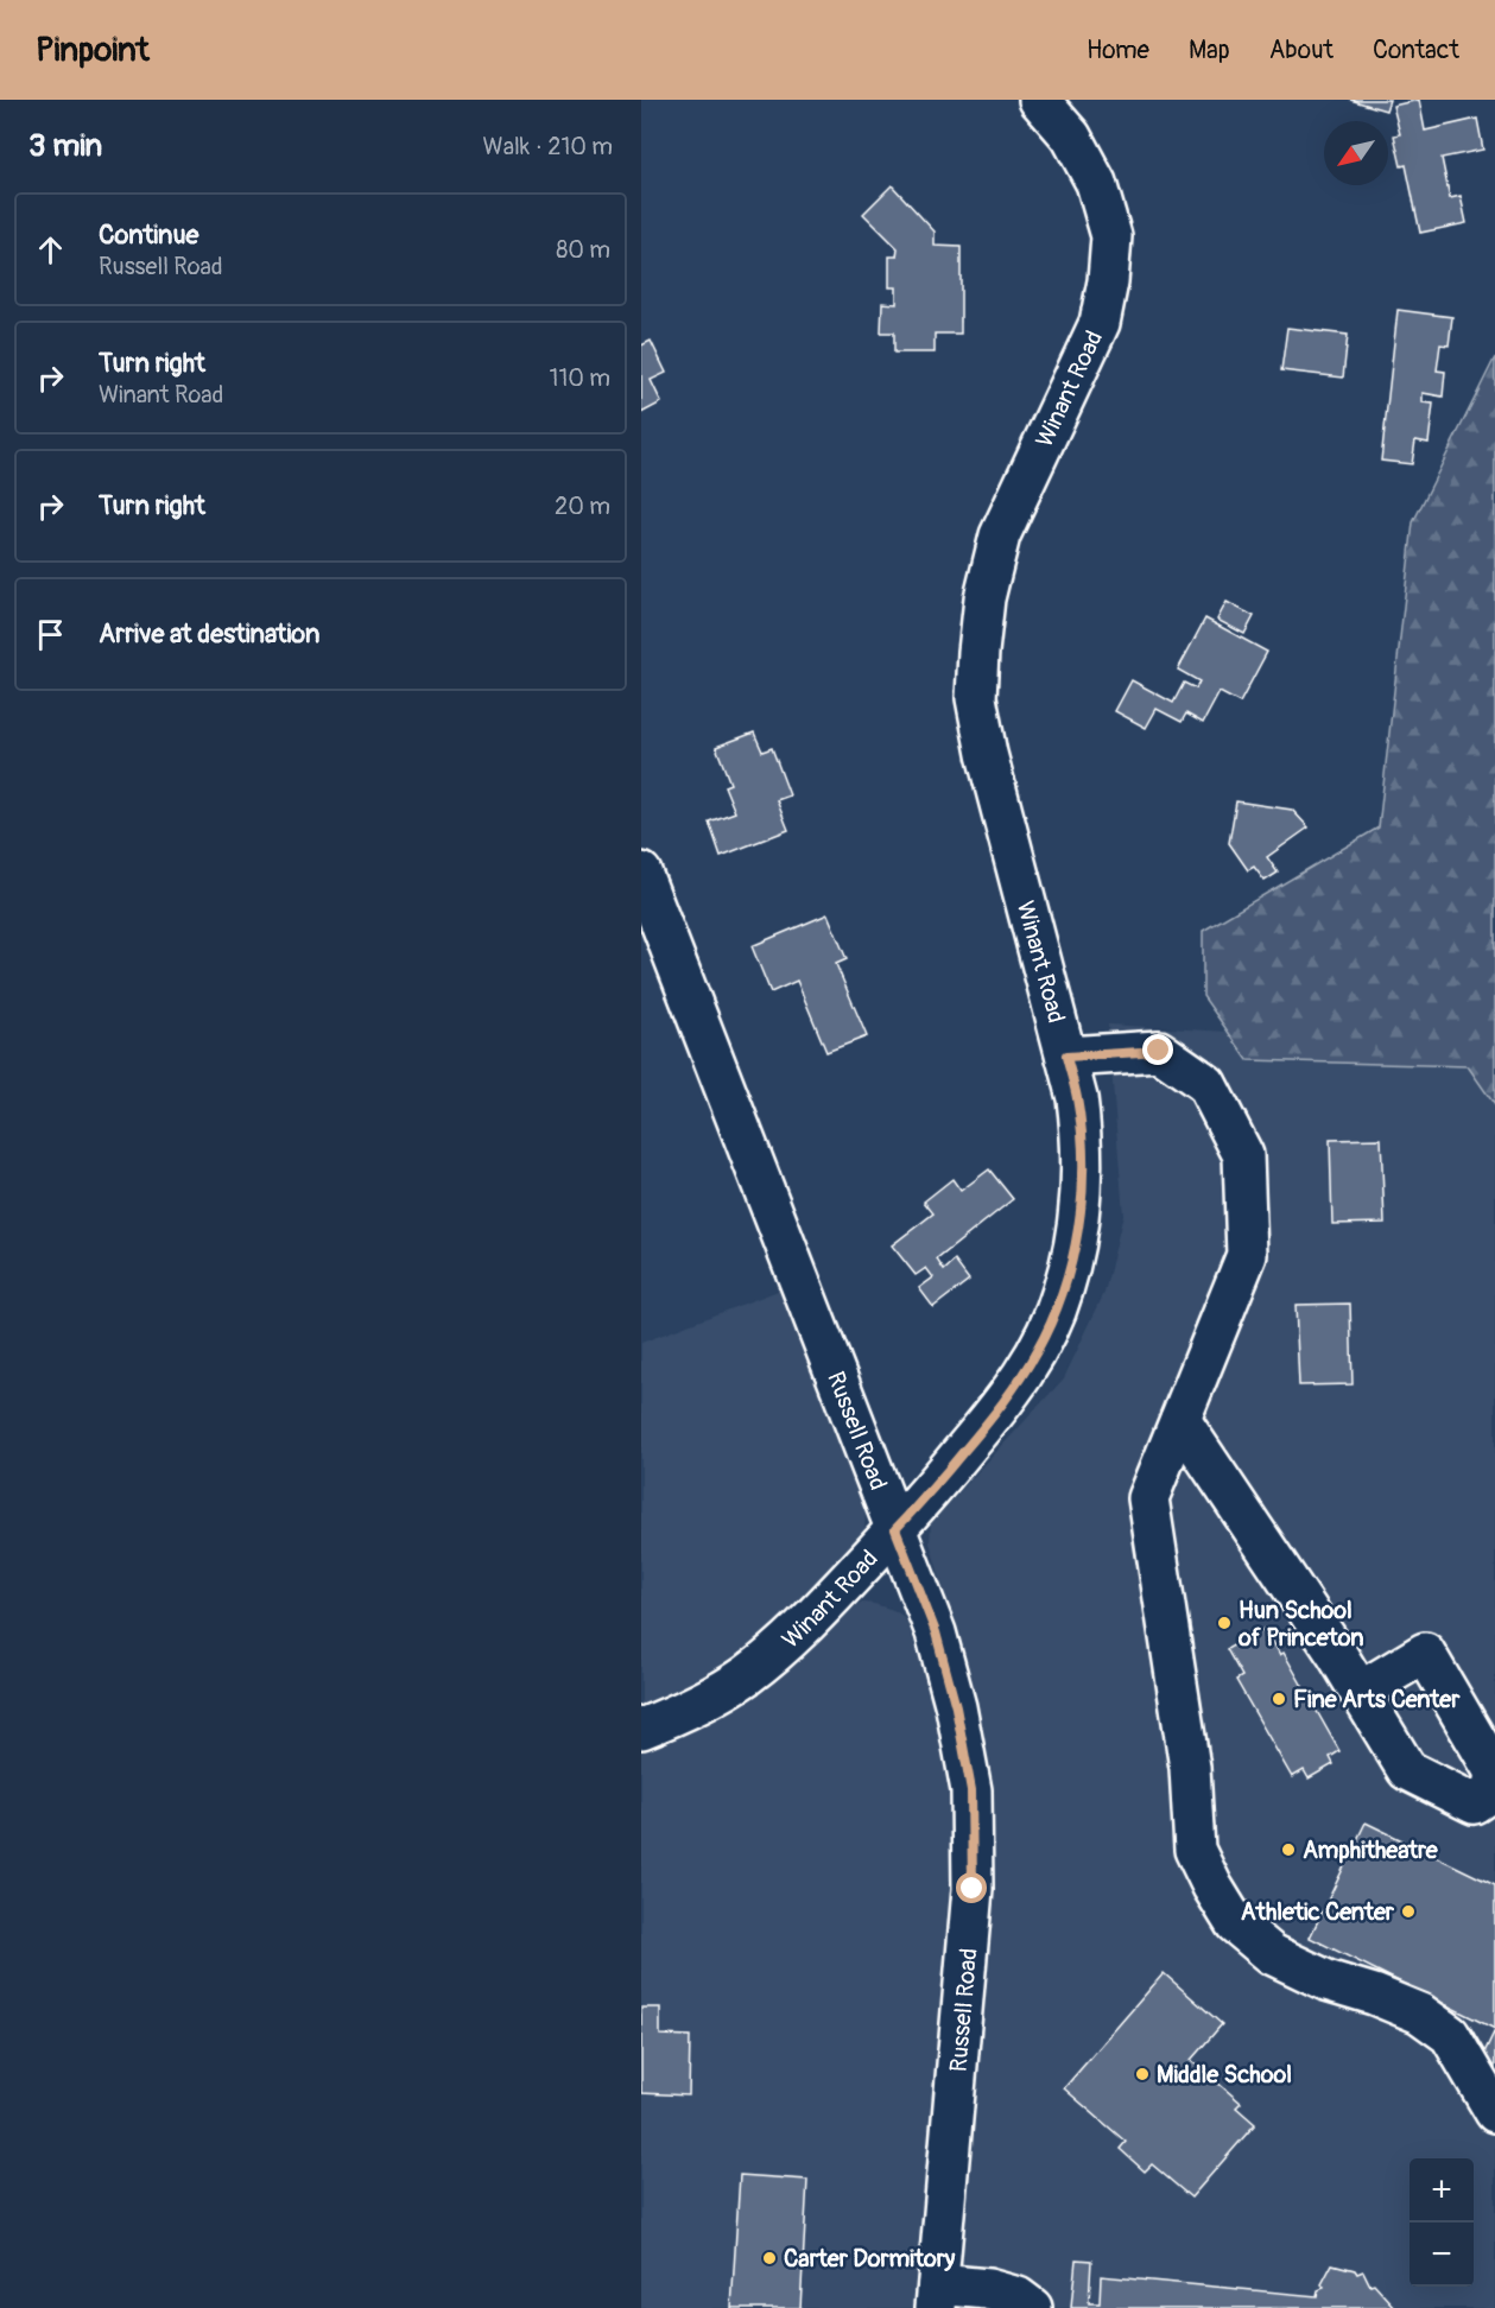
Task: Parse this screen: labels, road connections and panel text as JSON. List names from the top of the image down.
{
  "streets": {
    "street": ["Winant Road", "Russell Road"]
  },
  "crossings": [
    ["Winant Road", "Russell Road"]
  ],
  "places": [
    "Hun School of Princeton",
    "Fine Arts Center",
    "Amphitheatre",
    "Athletic Center",
    "Middle School",
    "Carter Dormitory"
  ],
  "north": "bottom left",
  "page": {
    "header": "Pinpoint",
    "nav": [
      "Home",
      "Map",
      "About",
      "Contact"
    ],
    "heading": ["3 min", "Walk · 210 m"],
    "list": [
      ["Continue", "Russell Road", "80 m"],
      ["Turn right", "Winant Road", "110 m"],
      ["Turn right", "20 m"],
      "Arrive at destination"
    ],
    "map_buttons": ["+", "−"]
  }
}
